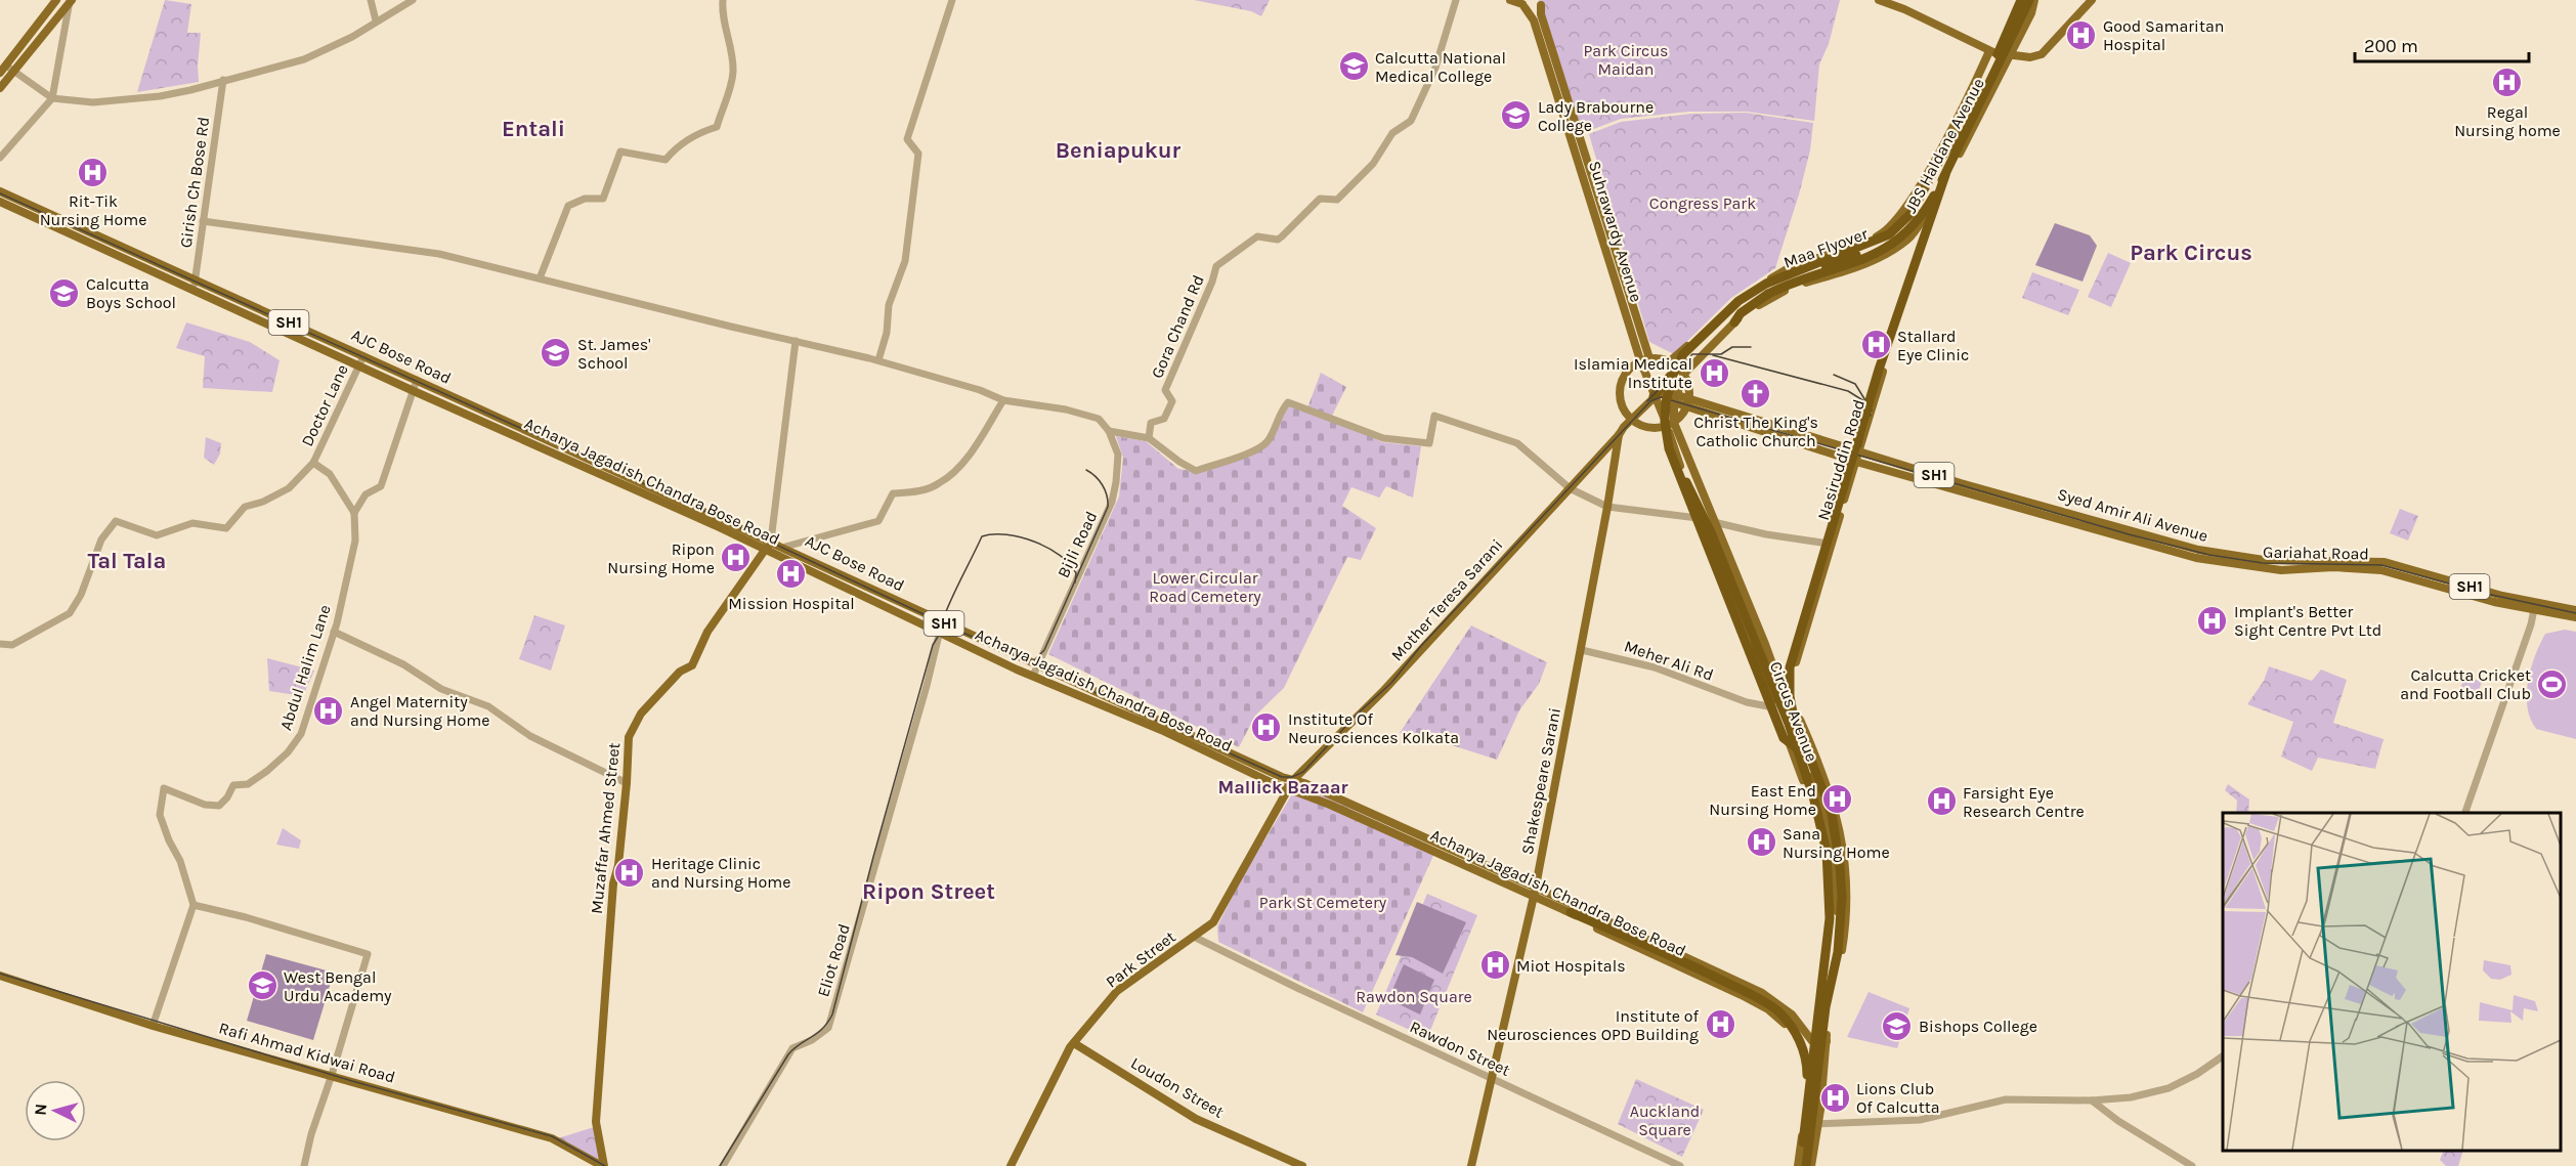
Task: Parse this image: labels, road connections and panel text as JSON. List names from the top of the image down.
{
  "streets": {
    "highway": ["Maa Flyover"],
    "main road": [
      "JBS Haldane Avenue",
      "Suhrawardy Avenue",
      "SH1",
      "AJC Bose Road",
      "Nasiruddin Road",
      "Acharya Jagadish Chandra Bose Road",
      "Syed Amir Ali Avenue",
      "Gariahat Road",
      "Mother Teresa Sarani",
      "Circus Avenue",
      "Shakespeare Sarani",
      "Muzaffar Ahmed Street",
      "Park Street",
      "Rafi Ahmad Kidwai Road",
      "Loudon Street"
    ],
    "street": [
      "Girish Ch Bose Rd",
      "Gora Chand Rd",
      "Doctor Lane",
      "Bijli Road",
      "Meher Ali Rd",
      "Abdul Halim Lane",
      "Eliot Road",
      "Rawdon Street"
    ]
  },
  "crossings": [
    ["JBS Haldane Avenue", "Maa Flyover"],
    ["JBS Haldane Avenue", "Nasiruddin Road"],
    ["JBS Haldane Avenue", "Circus Avenue"],
    ["Girish Ch Bose Rd", "AJC Bose Road"],
    ["Girish Ch Bose Rd", "Acharya Jagadish Chandra Bose Road"],
    ["Suhrawardy Avenue", "Maa Flyover"],
    ["Suhrawardy Avenue", "Circus Avenue"],
    ["Maa Flyover", "Circus Avenue"],
    ["AJC Bose Road", "Doctor Lane"],
    ["AJC Bose Road", "Acharya Jagadish Chandra Bose Road"],
    ["AJC Bose Road", "Bijli Road"],
    ["AJC Bose Road", "Mother Teresa Sarani"],
    ["AJC Bose Road", "Muzaffar Ahmed Street"],
    ["AJC Bose Road", "Park Street"],
    ["AJC Bose Road", "Eliot Road"],
    ["Doctor Lane", "Acharya Jagadish Chandra Bose Road"],
    ["Nasiruddin Road", "Syed Amir Ali Avenue"],
    ["Nasiruddin Road", "Meher Ali Rd"],
    ["Nasiruddin Road", "Circus Avenue"],
    ["Acharya Jagadish Chandra Bose Road", "Bijli Road"],
    ["Acharya Jagadish Chandra Bose Road", "Mother Teresa Sarani"],
    ["Acharya Jagadish Chandra Bose Road", "Circus Avenue"],
    ["Acharya Jagadish Chandra Bose Road", "Shakespeare Sarani"],
    ["Acharya Jagadish Chandra Bose Road", "Muzaffar Ahmed Street"],
    ["Acharya Jagadish Chandra Bose Road", "Park Street"],
    ["Acharya Jagadish Chandra Bose Road", "Eliot Road"],
    ["Syed Amir Ali Avenue", "Gariahat Road"],
    ["Mother Teresa Sarani", "Shakespeare Sarani"],
    ["Mother Teresa Sarani", "Park Street"],
    ["Meher Ali Rd", "Circus Avenue"],
    ["Meher Ali Rd", "Shakespeare Sarani"],
    ["Shakespeare Sarani", "Rawdon Street"],
    ["Muzaffar Ahmed Street", "Rafi Ahmad Kidwai Road"],
    ["Park Street", "Rawdon Street"],
    ["Park Street", "Loudon Street"]
  ],
  "districts": [
    "Entali",
    "Beniapukur",
    "Park Circus",
    "Tal Tala",
    "Mallick Bazaar",
    "Ripon Street"
  ],
  "parks": [
    "Park Circus Maidan",
    "Congress Park",
    "Lower Circular Road Cemetery",
    "Park St Cemetery",
    "Rawdon Square",
    "Auckland Square"
  ],
  "places": {
    "hospital": [
      "Good Samaritan Hospital",
      "Regal Nursing home",
      "Rit-Tik Nursing Home",
      "Stallard Eye Clinic",
      "Islamia Medical Institute",
      "Ripon Nursing Home",
      "Mission Hospital",
      "Implant's Better Sight Centre Pvt Ltd",
      "Angel Maternity and Nursing Home",
      "Institute Of Neurosciences Kolkata",
      "East End Nursing Home",
      "Farsight Eye Research Centre",
      "Sana Nursing Home",
      "Heritage Clinic and Nursing Home",
      "Miot Hospitals",
      "Institute of Neurosciences OPD Building",
      "Lions Club Of Calcutta"
    ],
    "school or university": [
      "Calcutta National Medical College",
      "Lady Brabourne College",
      "Calcutta Boys School",
      "St. James' School",
      "West Bengal Urdu Academy",
      "Bishops College"
    ],
    "church": ["Christ The King's Catholic Church"],
    "sports": ["Calcutta Cricket and Football Club"]
  },
  "scale_bar": "200 m",
  "north": "left"
}
